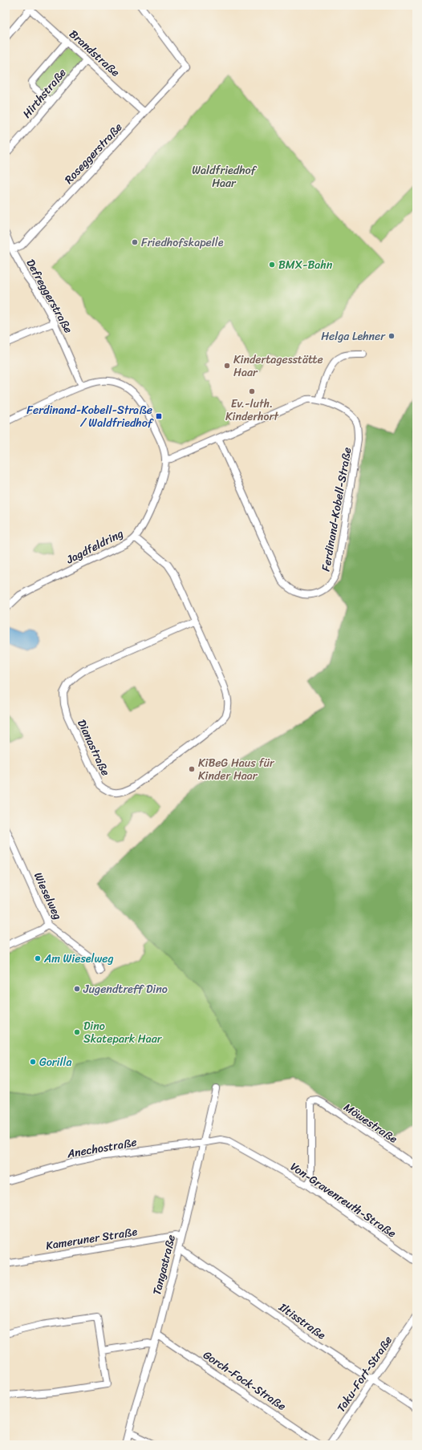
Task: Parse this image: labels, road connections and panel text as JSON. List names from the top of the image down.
{
  "streets": {
    "street": [
      "Brandstraße",
      "Hirthstraße",
      "Roseggerstraße",
      "Defreggerstraße",
      "Ferdinand-Kobell-Straße",
      "Jagdfeldring",
      "Dianastraße",
      "Wieselweg",
      "Möwestraße",
      "Anechostraße",
      "Von-Gravenreuth-Straße",
      "Kameruner Straße",
      "Tangastraße",
      "Iltisstraße",
      "Taku-Fort-Straße",
      "Gorch-Fock-Straße"
    ]
  },
  "crossings": [
    ["Brandstraße", "Hirthstraße"],
    ["Brandstraße", "Roseggerstraße"],
    ["Roseggerstraße", "Defreggerstraße"],
    ["Defreggerstraße", "Jagdfeldring"],
    ["Ferdinand-Kobell-Straße", "Jagdfeldring"],
    ["Jagdfeldring", "Dianastraße"],
    ["Möwestraße", "Von-Gravenreuth-Straße"],
    ["Anechostraße", "Von-Gravenreuth-Straße"],
    ["Anechostraße", "Tangastraße"],
    ["Von-Gravenreuth-Straße", "Tangastraße"],
    ["Kameruner Straße", "Tangastraße"],
    ["Tangastraße", "Iltisstraße"],
    ["Tangastraße", "Gorch-Fock-Straße"],
    ["Iltisstraße", "Taku-Fort-Straße"]
  ],
  "parks": ["Waldfriedhof Haar"],
  "places": {
    "other": [
      "Friedhofskapelle",
      "BMX-Bahn",
      "Helga Lehner",
      "Kindertagesstätte Haar",
      "Ev.-luth. Kinderhort",
      "KiBeG Haus für Kinder Haar",
      "Am Wieselweg",
      "Jugendtreff Dino",
      "Dino Skatepark Haar",
      "Gorilla"
    ],
    "transit": ["Ferdinand-Kobell-Straße / Waldfriedhof"]
  }
}
